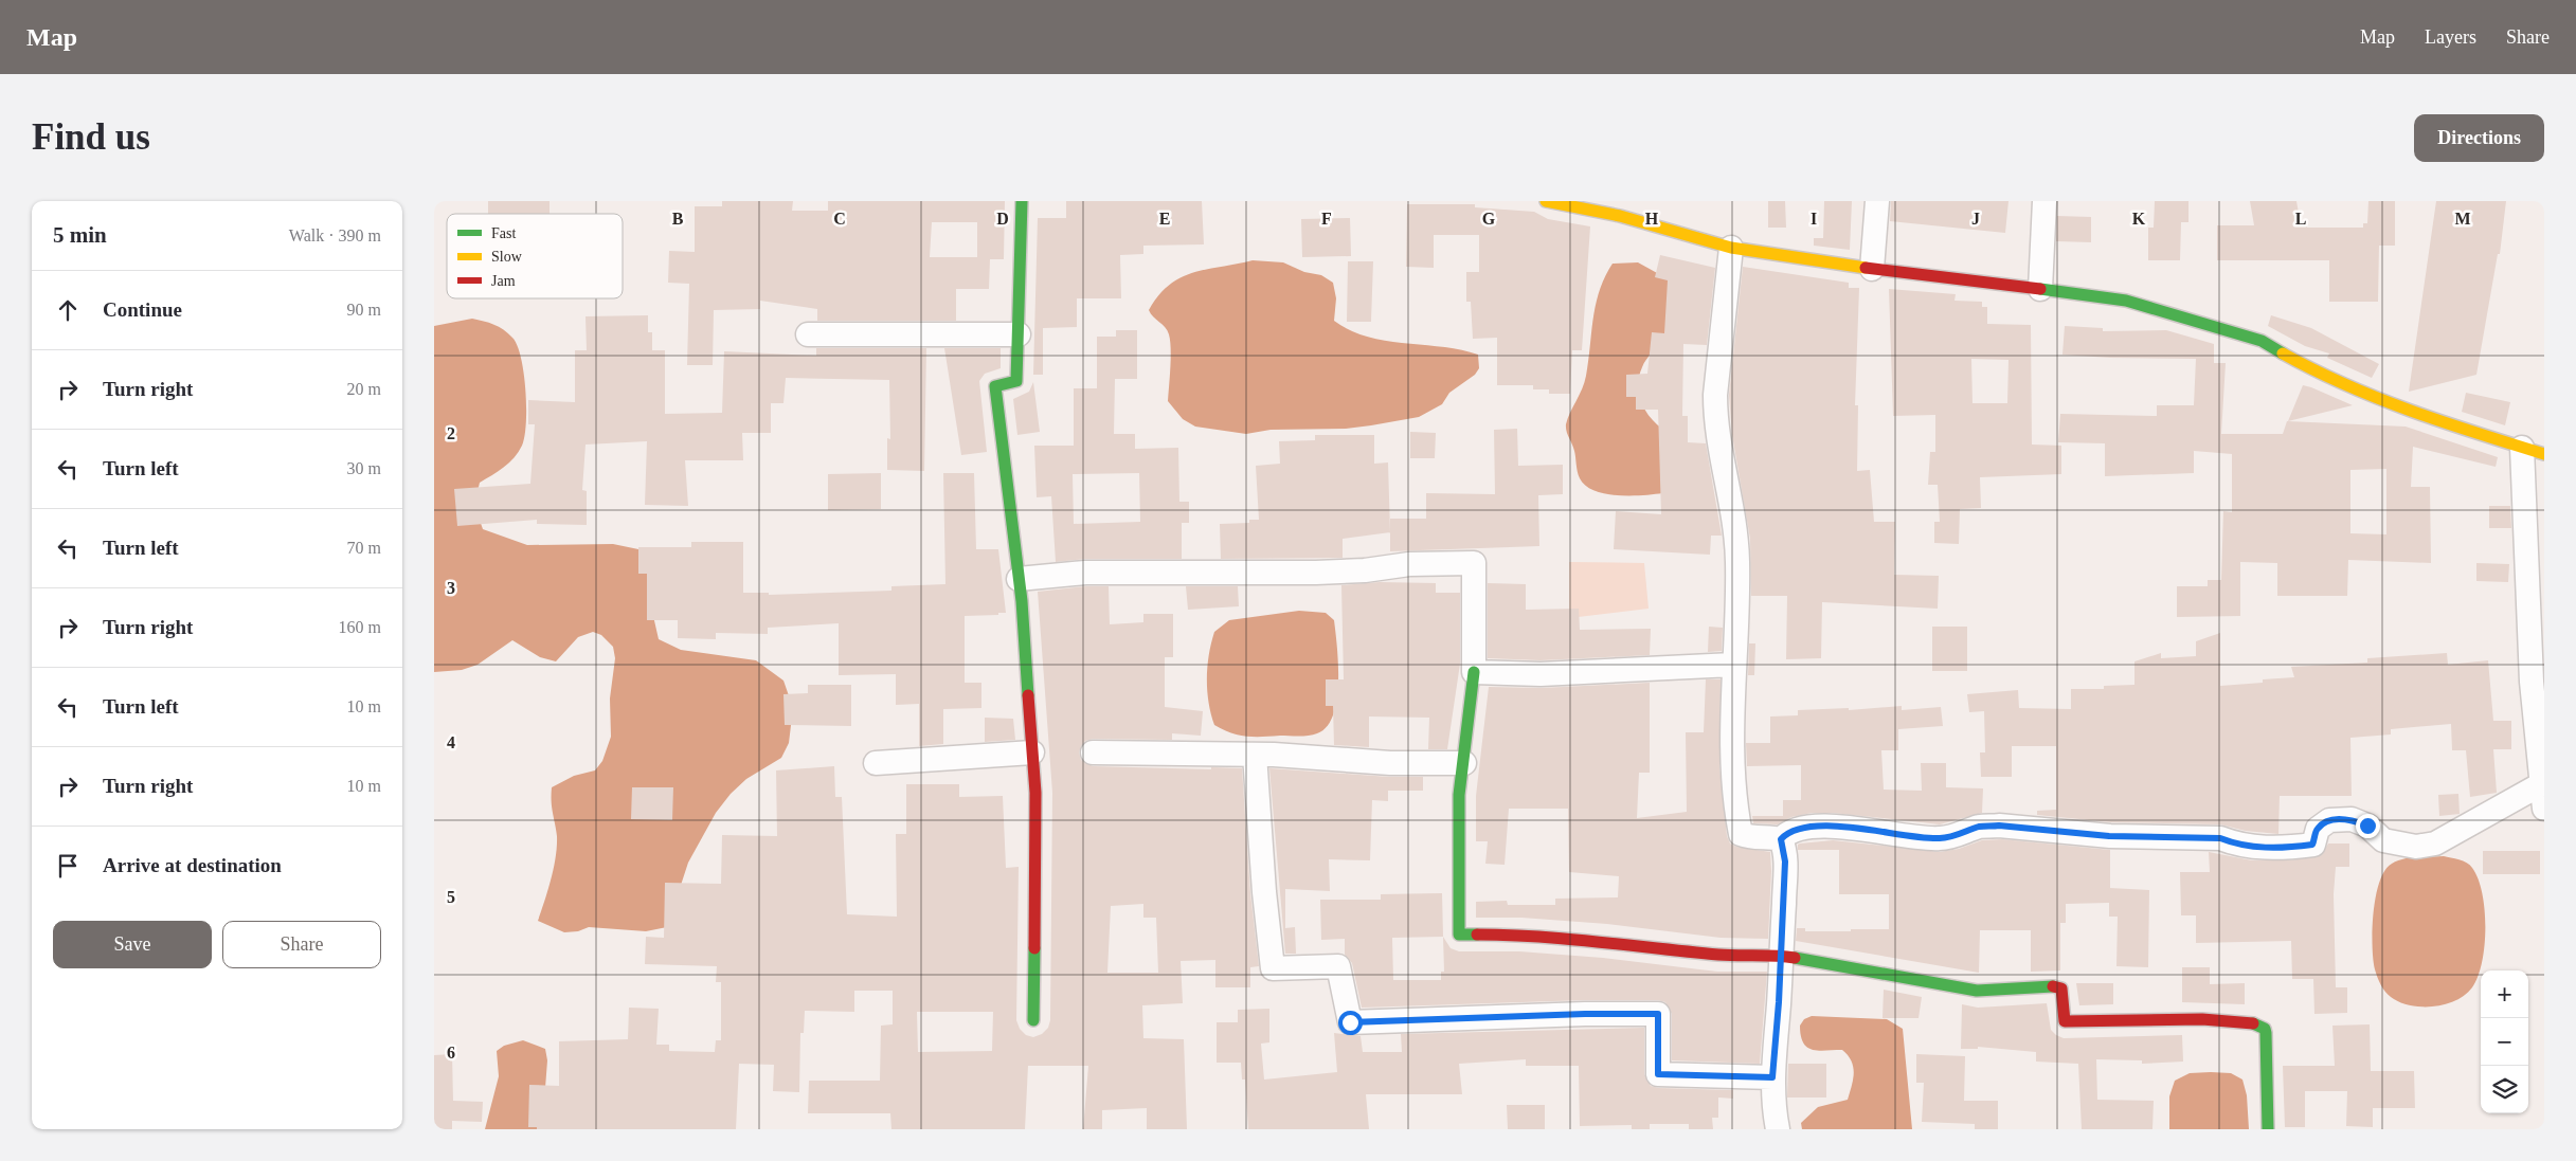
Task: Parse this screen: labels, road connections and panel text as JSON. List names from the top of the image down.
{
  "legend": ["Fast", "Slow", "Jam"],
  "page": {
    "header": "Map",
    "nav": ["Map", "Layers", "Share"],
    "buttons": [
      "Directions",
      ["Save", "Share"]
    ],
    "title": "Find us",
    "heading": ["5 min", "Walk · 390 m"],
    "list": [
      ["Continue", "90 m"],
      ["Turn right", "20 m"],
      ["Turn left", "30 m"],
      ["Turn left", "70 m"],
      ["Turn right", "160 m"],
      ["Turn left", "10 m"],
      ["Turn right", "10 m"],
      "Arrive at destination"
    ],
    "map_buttons": ["+", "−"]
  },
  "grid": {
    "columns": [
      "B",
      "C",
      "D",
      "E",
      "F",
      "G",
      "H",
      "I",
      "J",
      "K",
      "L",
      "M"
    ],
    "rows": [
      "2",
      "3",
      "4",
      "5",
      "6"
    ]
  }
}
